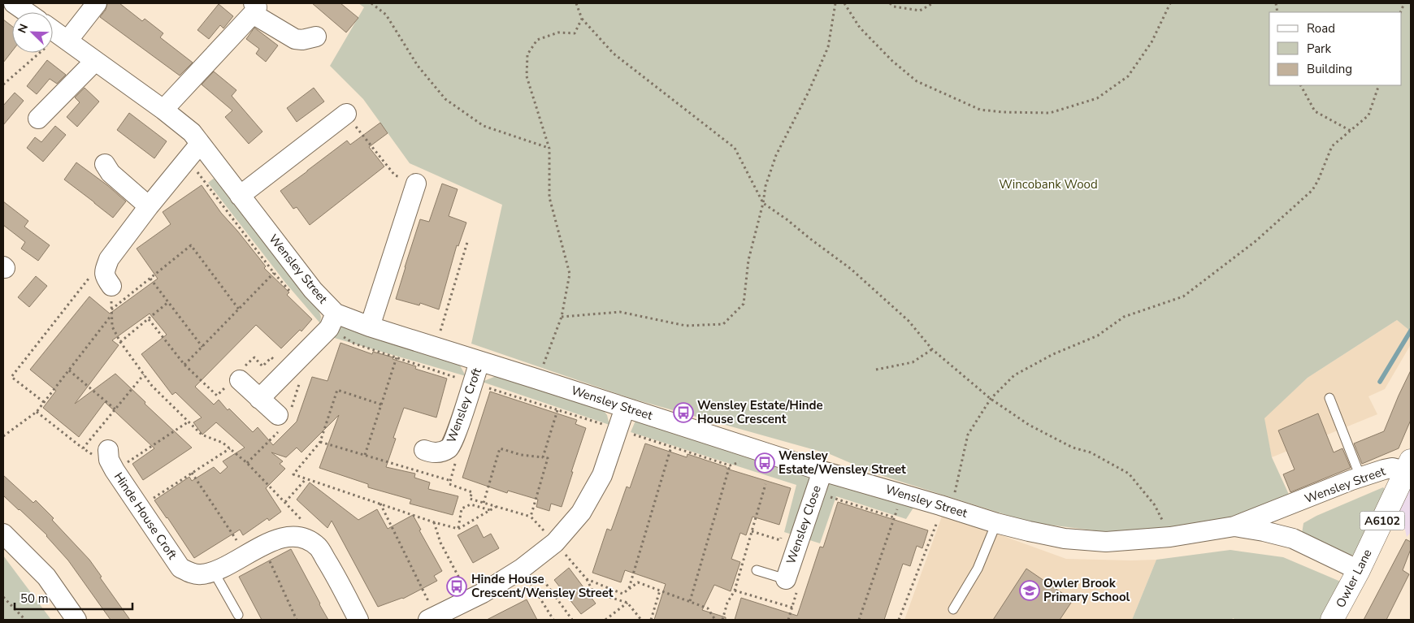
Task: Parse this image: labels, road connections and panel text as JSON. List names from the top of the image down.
{
  "streets": {
    "main road": ["A6102", "Owler Lane"],
    "street": [
      "Wensley Street",
      "Wensley Croft",
      "Hinde House Croft",
      "Wensley Close"
    ]
  },
  "crossings": [
    ["Wensley Street", "Wensley Croft"],
    ["Wensley Street", "Wensley Close"],
    ["Wensley Street", "Owler Lane"]
  ],
  "parks": ["Wincobank Wood"],
  "places": {
    "bus stop": ["Wensley Estate/Hinde House Crescent", "Wensley Estate/Wensley Street", "Hinde House Crescent/Wensley Street"],
    "school or university": ["Owler Brook Primary School"]
  },
  "legend": ["Road", "Park", "Building"],
  "scale_bar": "50 m",
  "north": "top left"
}
